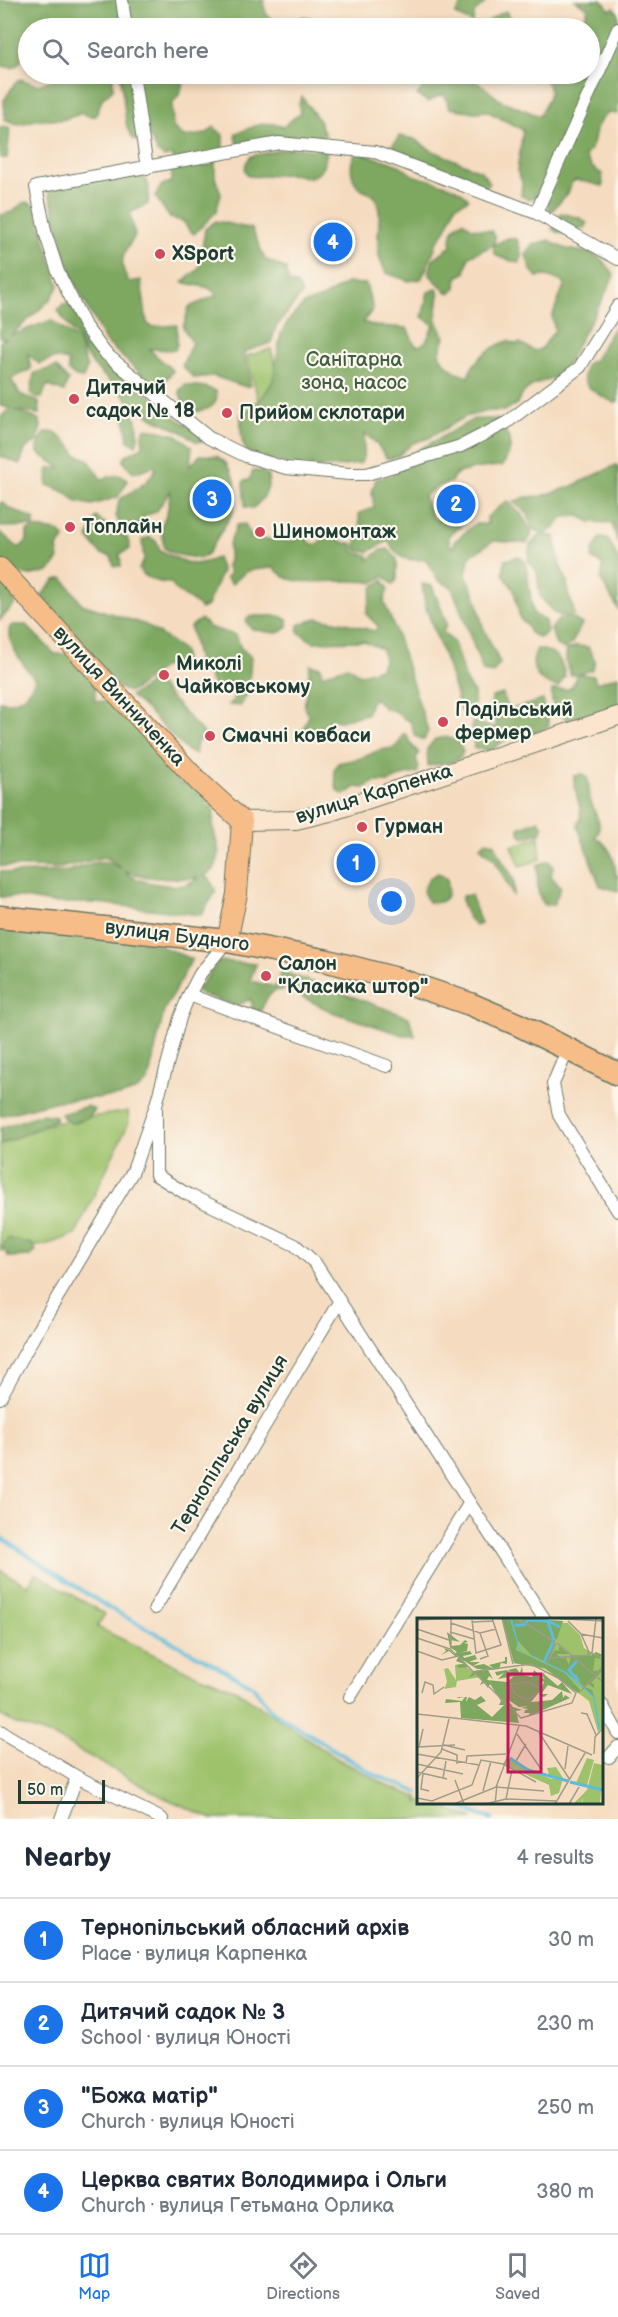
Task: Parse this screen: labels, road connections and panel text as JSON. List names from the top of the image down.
{
  "streets": {
    "highway": ["вулиця Будного"],
    "main road": ["вулиця Винниченка", "вулиця Карпенка"],
    "street": ["Тернопільська вулиця"]
  },
  "crossings": [
    ["вулиця Винниченка", "вулиця Карпенка"]
  ],
  "parks": ["Санітарна зона, насос"],
  "places": [
    "XSport",
    "Дитячий садок № 18",
    "Прийом склотари",
    "Топлайн",
    "Шиномонтаж",
    "Миколі Чайковському",
    "Подільський фермер",
    "Смачні ковбаси",
    "Гурман",
    "Салон \"Класика штор\""
  ],
  "scale_bar": "50 m",
  "page": {
    "search": "Search here",
    "pins": [
      "4",
      "3",
      "2",
      "1"
    ],
    "scale": "50 m",
    "heading": ["Nearby", "4 results"],
    "list": [
      {
        "mark": "1",
        "name": "Тернопільський обласний архів",
        "note": "Place · вулиця Карпенка",
        "value": "30 m"
      },
      {
        "mark": "2",
        "name": "Дитячий садок № 3",
        "note": "School · вулиця Юності",
        "value": "230 m"
      },
      {
        "mark": "3",
        "name": "\"Божа матір\"",
        "note": "Church · вулиця Юності",
        "value": "250 m"
      },
      {
        "mark": "4",
        "name": "Церква святих Володимира і Ольги",
        "note": "Church · вулиця Гетьмана Орлика",
        "value": "380 m"
      }
    ],
    "nav": ["Map", "Directions", "Saved"]
  }
}
